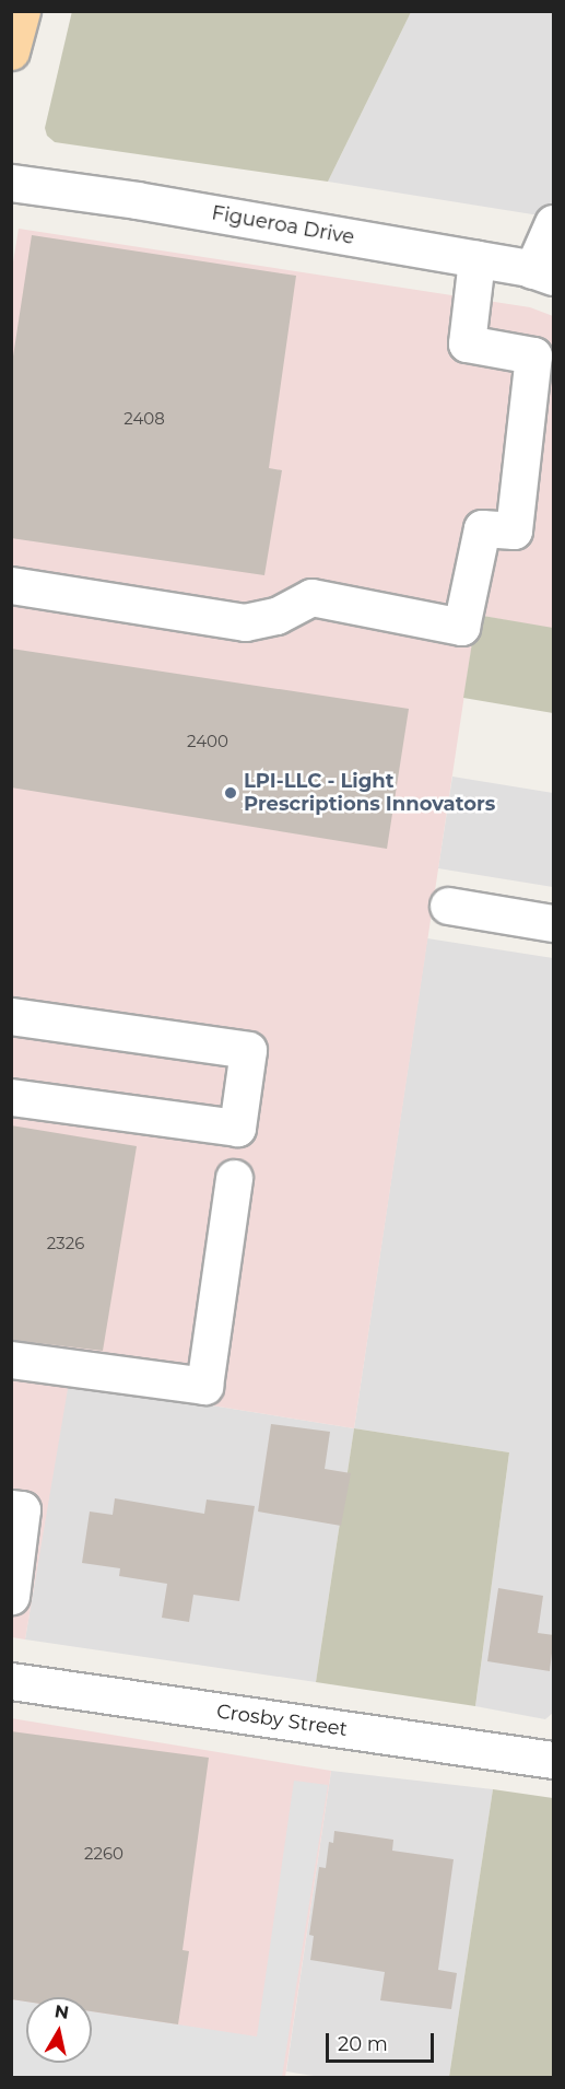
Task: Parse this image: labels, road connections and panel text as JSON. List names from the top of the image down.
{
  "streets": {
    "street": ["Figueroa Drive", "Crosby Street"]
  },
  "places": ["LPI-LLC - Light Prescriptions Innovators"],
  "house_numbers": [
    "2408",
    "2400",
    "2326",
    "2260"
  ],
  "scale_bar": "20 m",
  "north": "top"
}
